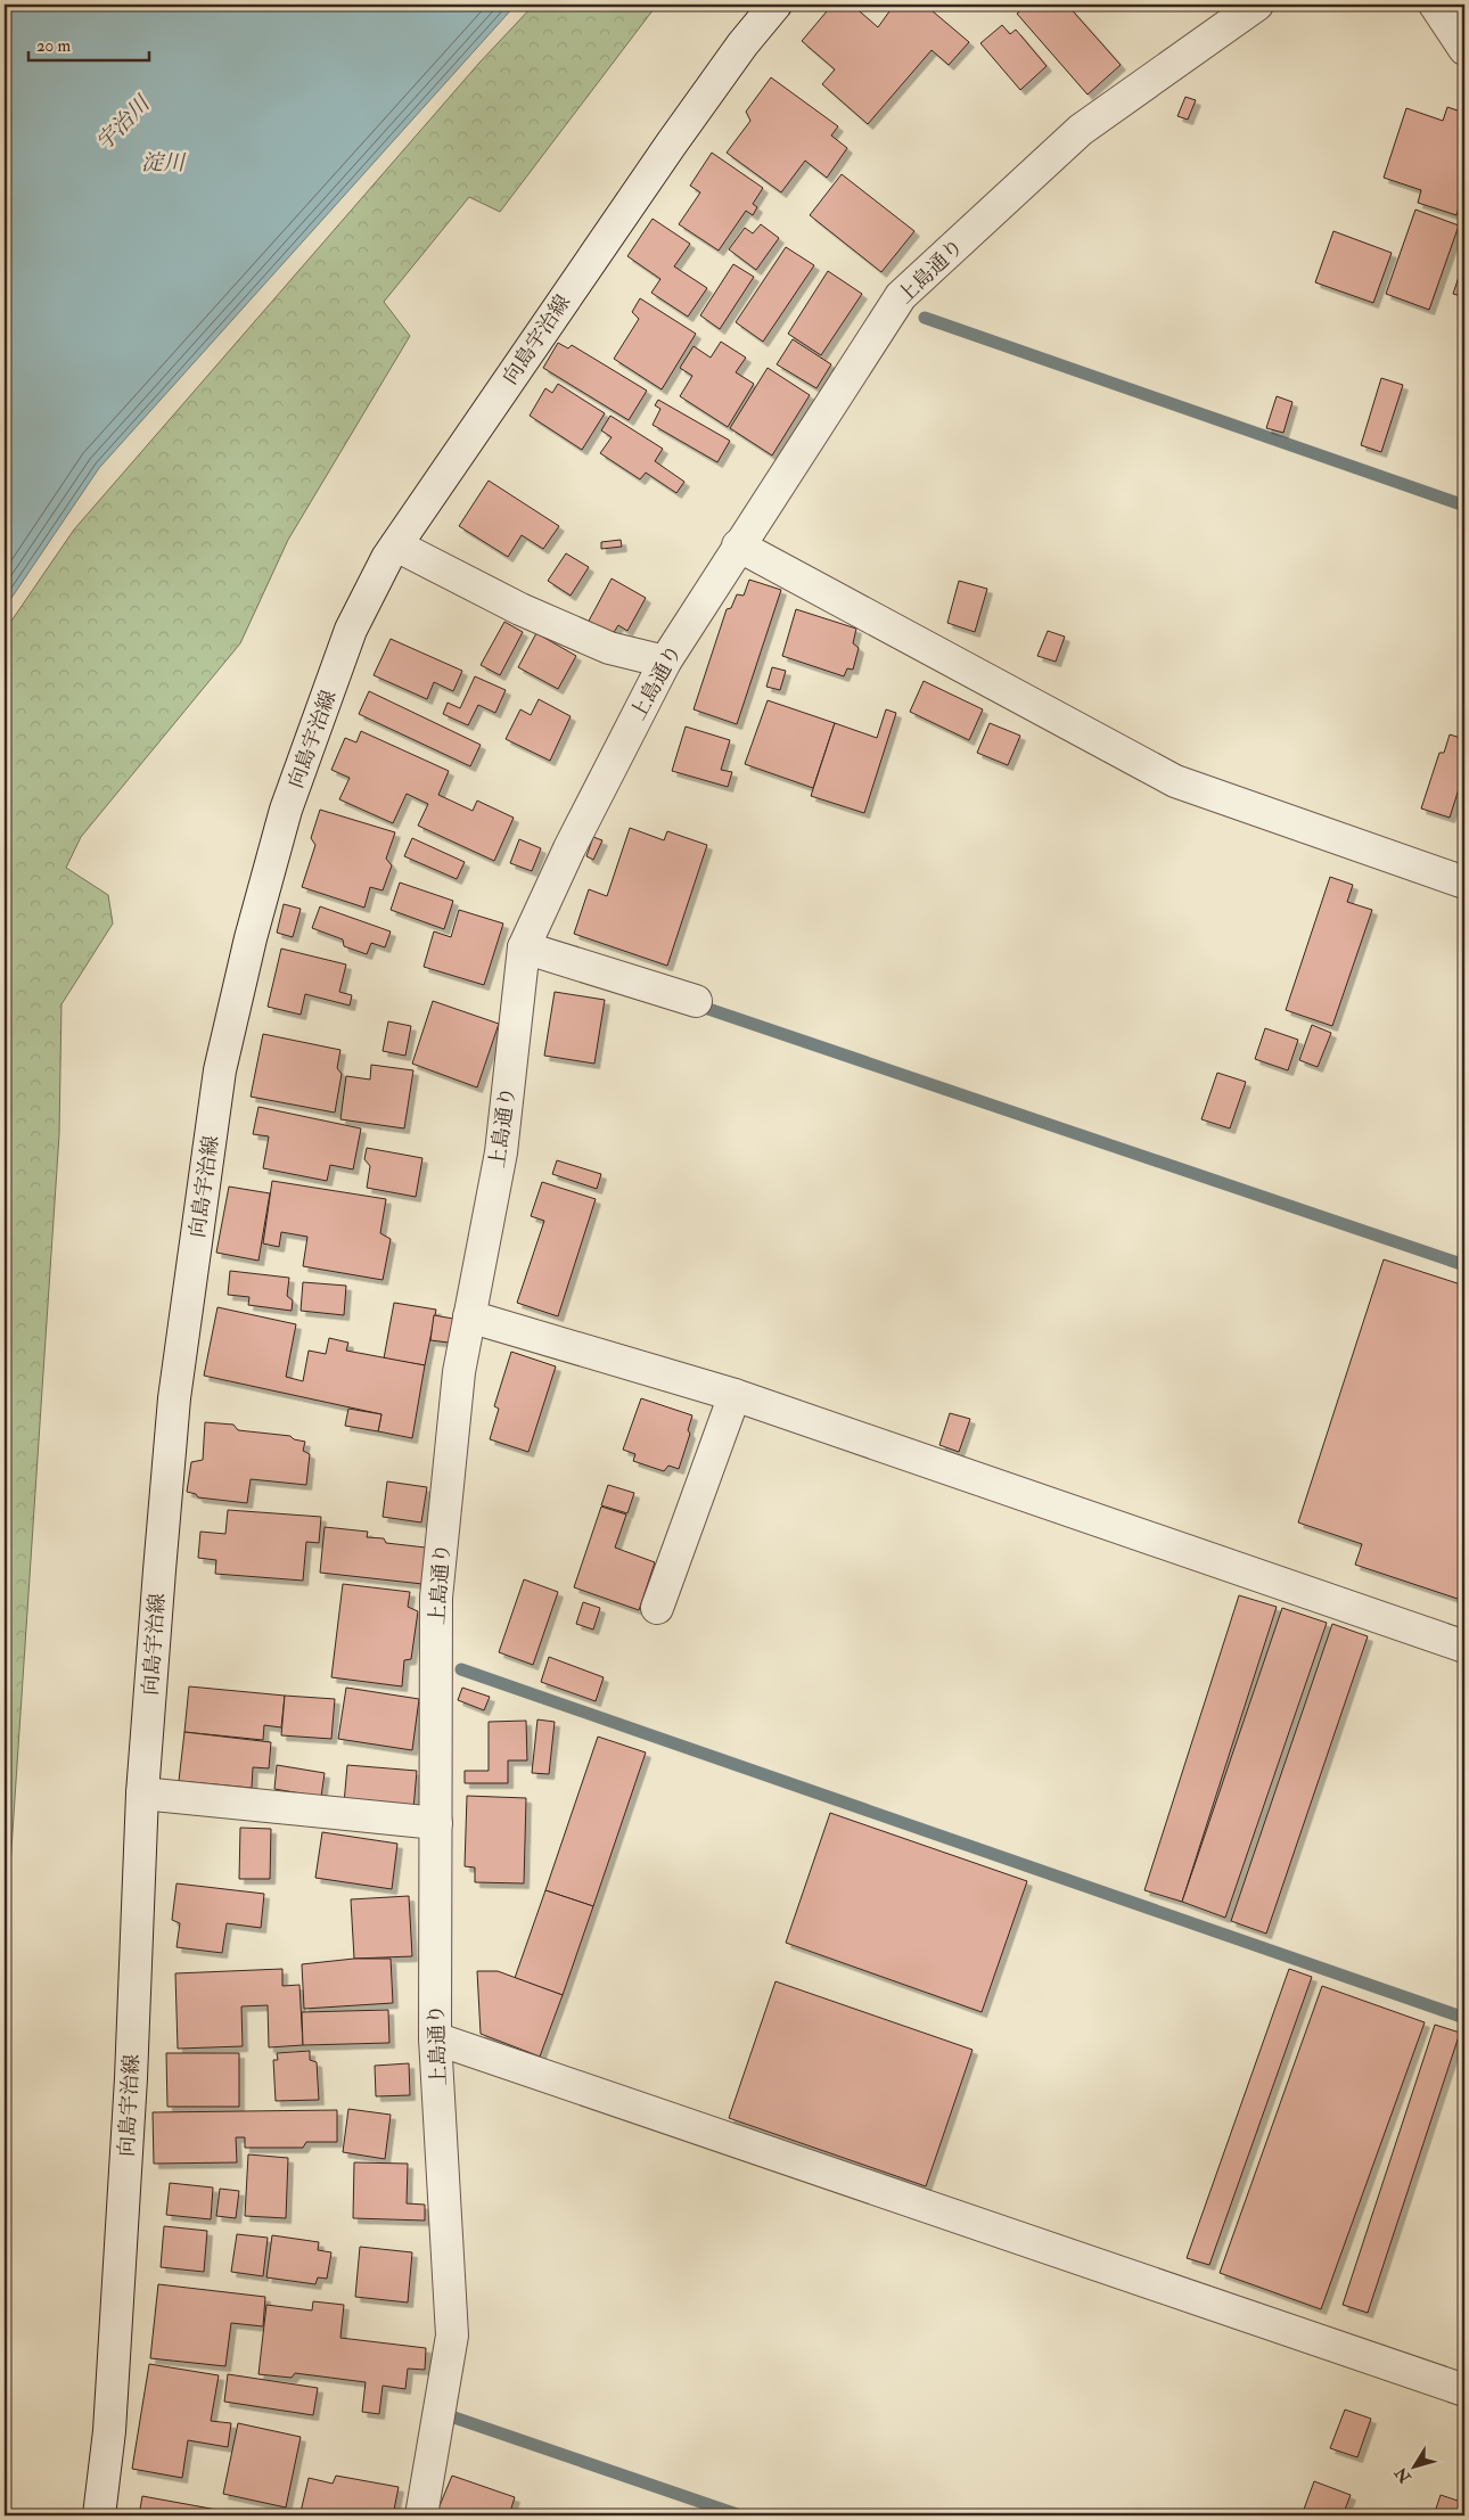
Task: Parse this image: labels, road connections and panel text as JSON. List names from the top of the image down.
{
  "streets": {
    "street": ["上島通り", "向島宇治線"]
  },
  "water": ["宇治川", "淀川"],
  "scale_bar": "20 m",
  "north": "bottom left"
}
